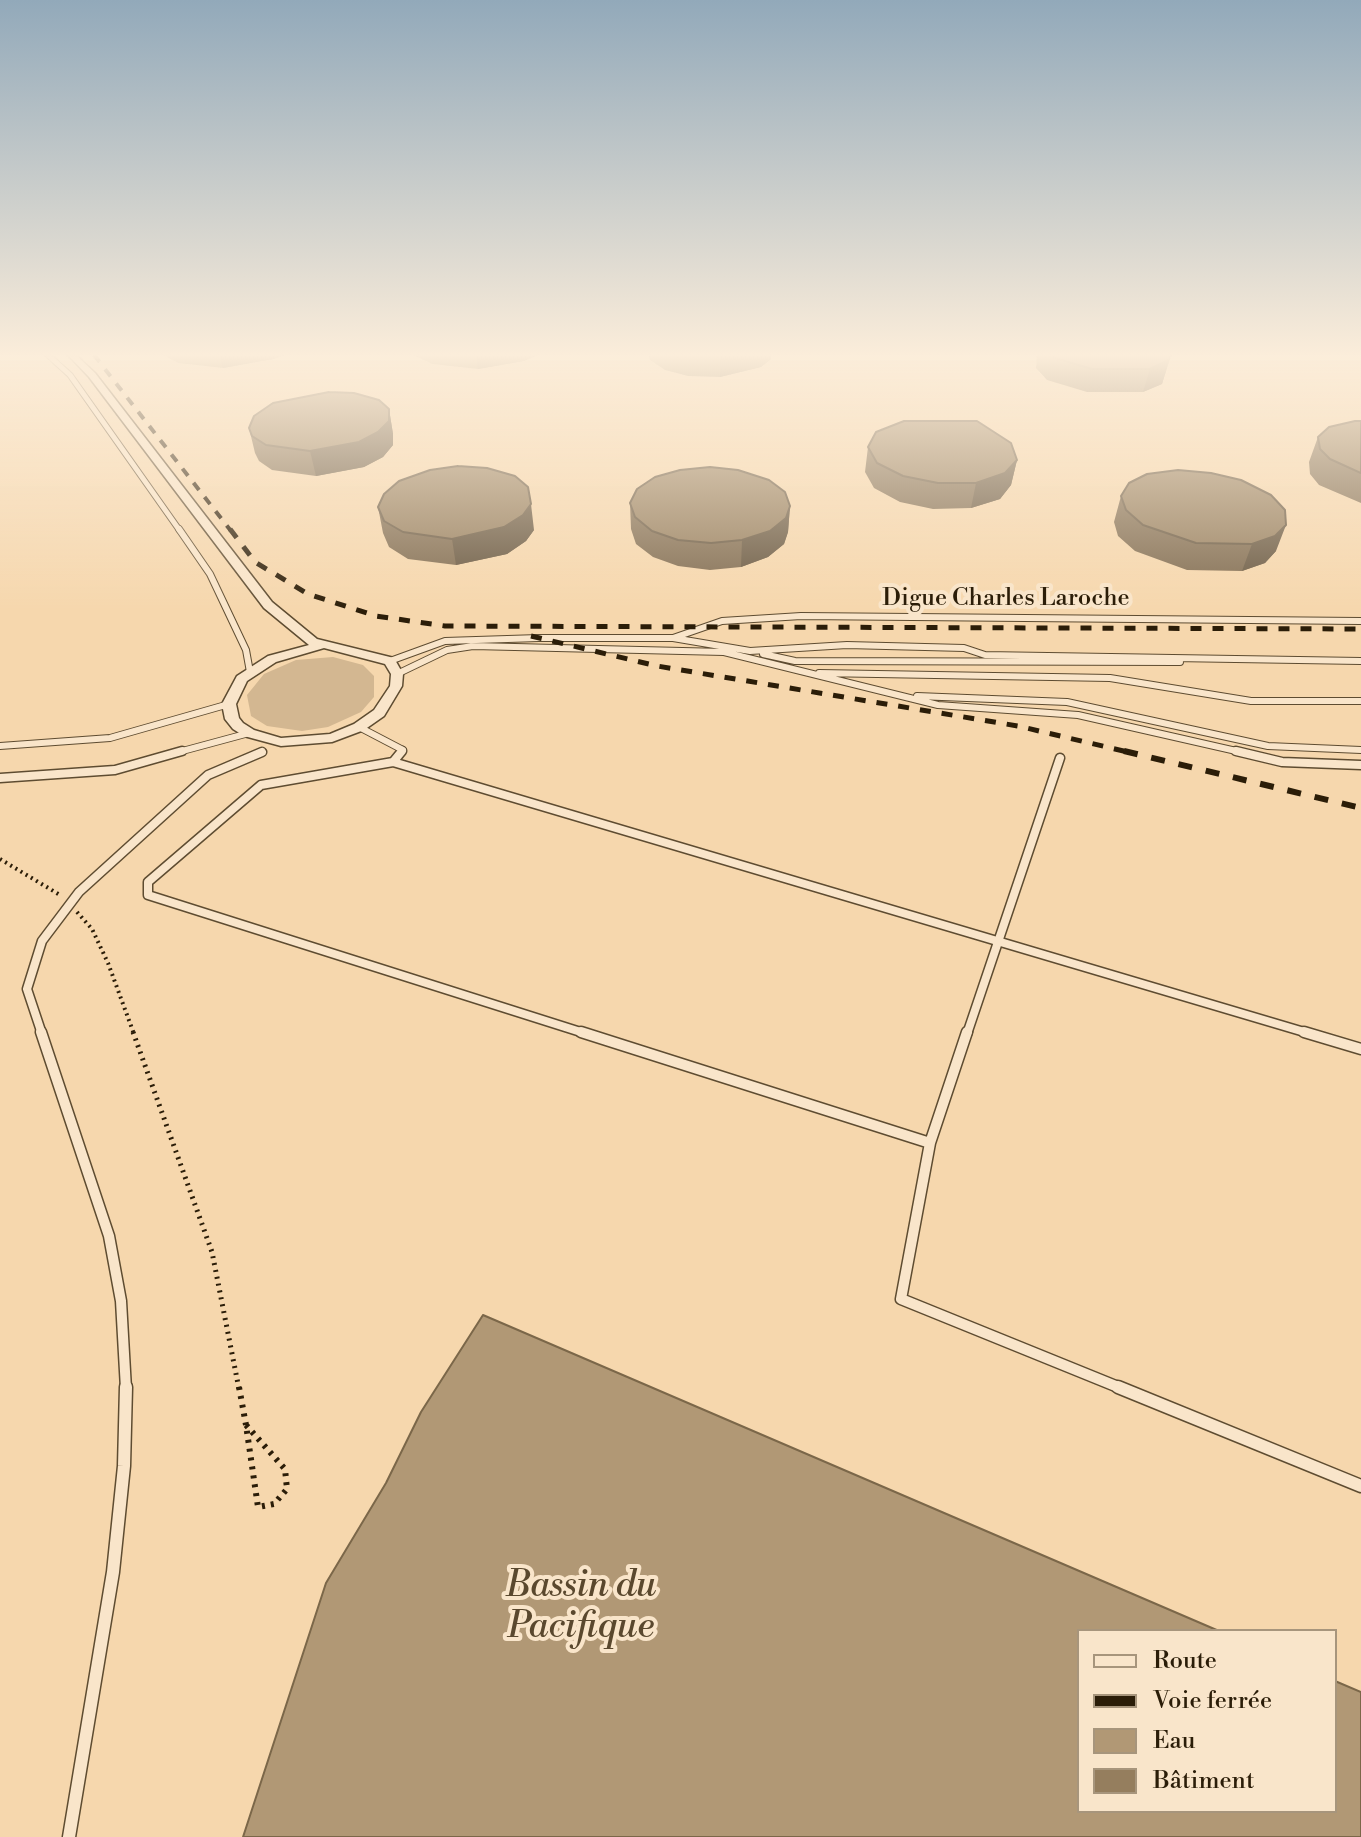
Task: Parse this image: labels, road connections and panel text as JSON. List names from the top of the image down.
{
  "streets": {
    "lane": ["Digue Charles Laroche"]
  },
  "water": ["Bassin du Pacifique"],
  "legend": [
    "Route",
    "Voie ferrée",
    "Eau",
    "Bâtiment"
  ]
}
